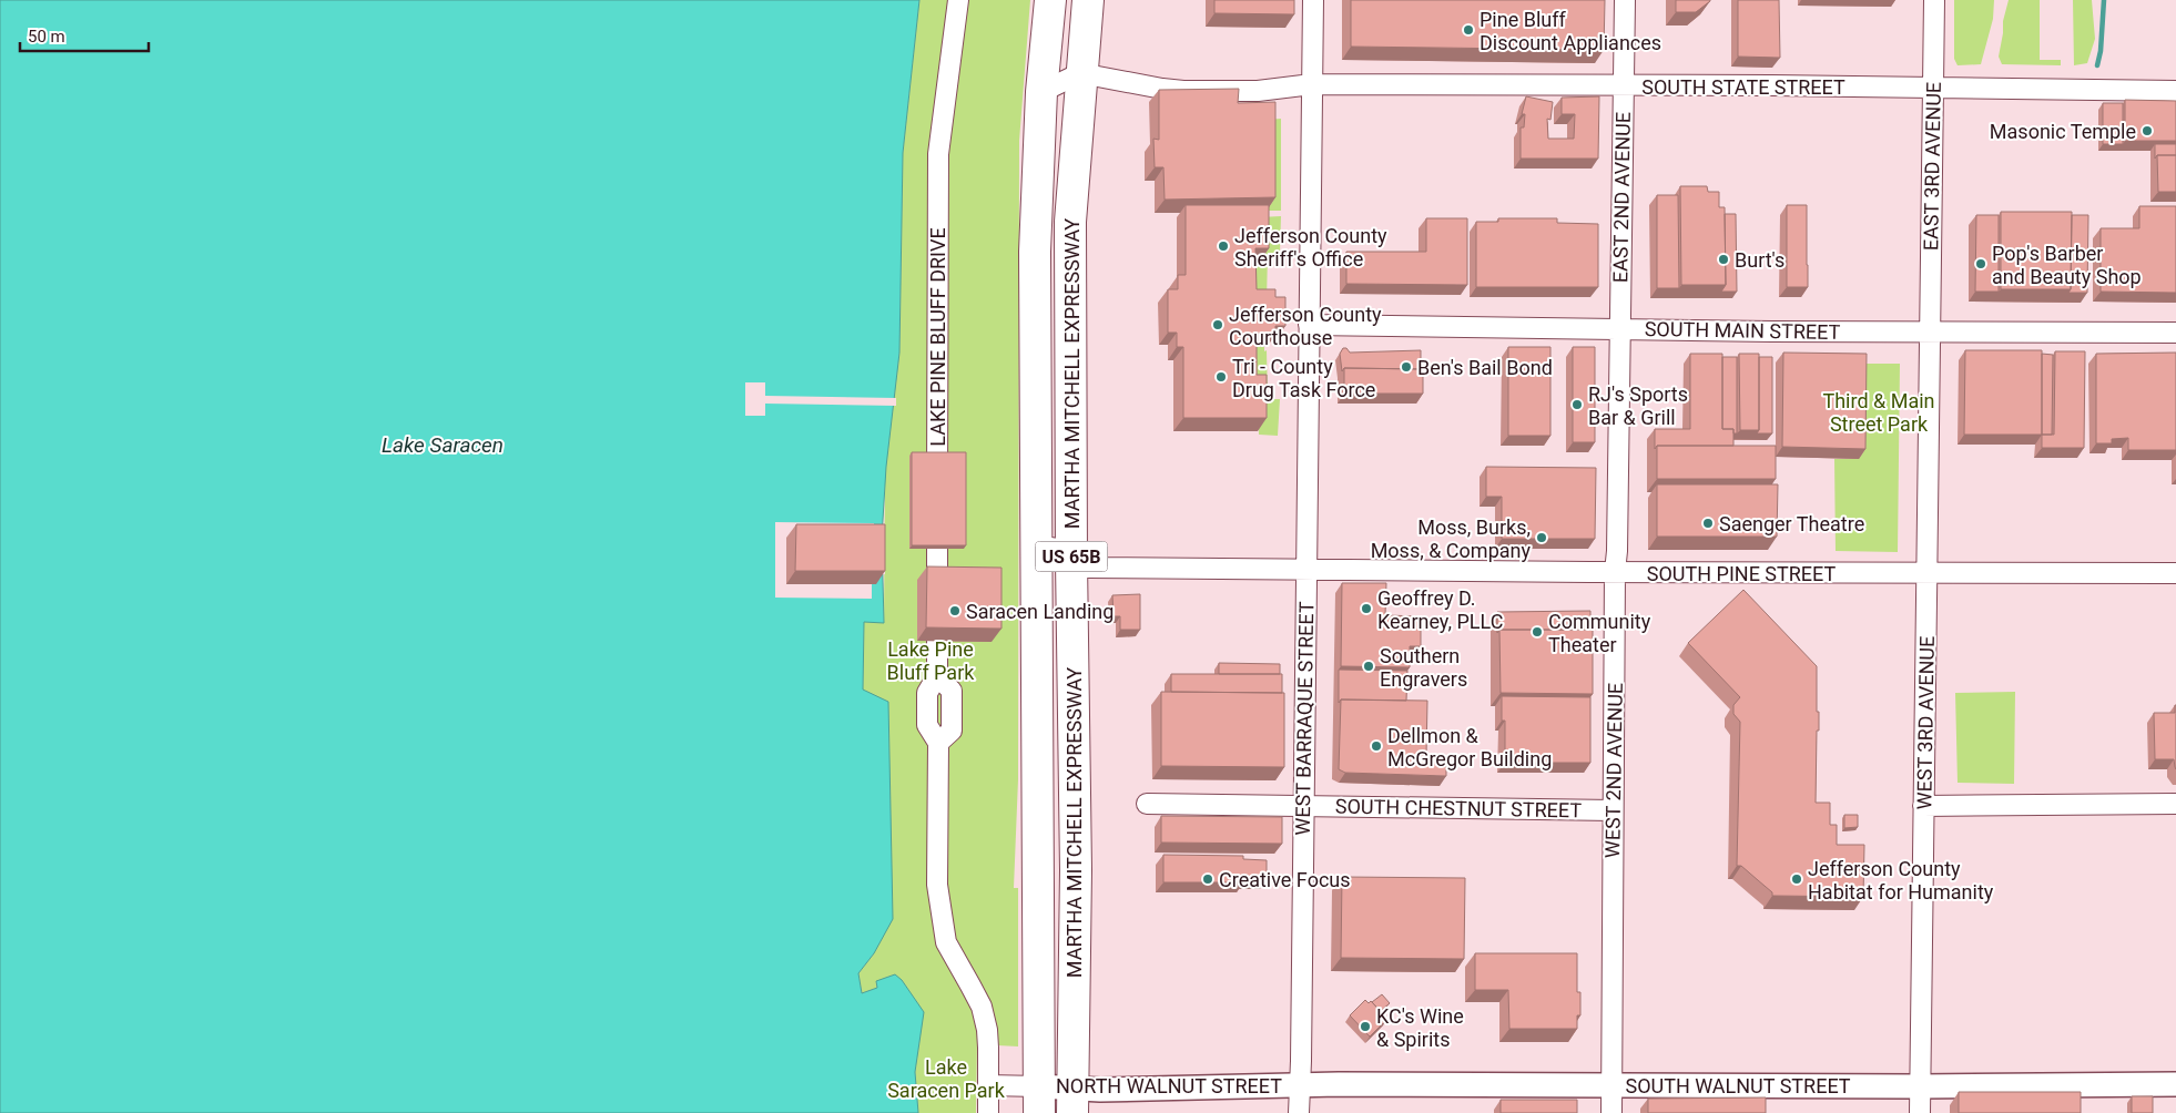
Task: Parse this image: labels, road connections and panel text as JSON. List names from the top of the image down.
{
  "streets": {
    "highway": ["MARTHA MITCHELL EXPRESSWAY", "US 65B"],
    "street": [
      "SOUTH STATE STREET",
      "EAST 3RD AVENUE",
      "EAST 2ND AVENUE",
      "SOUTH MAIN STREET",
      "LAKE PINE BLUFF DRIVE",
      "SOUTH PINE STREET",
      "WEST BARRAQUE STREET",
      "WEST 3RD AVENUE",
      "WEST 2ND AVENUE",
      "SOUTH CHESTNUT STREET",
      "NORTH WALNUT STREET",
      "SOUTH WALNUT STREET"
    ]
  },
  "crossings": [
    ["SOUTH STATE STREET", "EAST 3RD AVENUE"],
    ["SOUTH STATE STREET", "EAST 2ND AVENUE"],
    ["SOUTH STATE STREET", "MARTHA MITCHELL EXPRESSWAY"],
    ["SOUTH STATE STREET", "WEST BARRAQUE STREET"],
    ["EAST 3RD AVENUE", "SOUTH MAIN STREET"],
    ["EAST 3RD AVENUE", "WEST 3RD AVENUE"],
    ["EAST 2ND AVENUE", "SOUTH MAIN STREET"],
    ["EAST 2ND AVENUE", "WEST 2ND AVENUE"],
    ["SOUTH MAIN STREET", "WEST BARRAQUE STREET"],
    ["SOUTH MAIN STREET", "WEST 3RD AVENUE"],
    ["SOUTH MAIN STREET", "WEST 2ND AVENUE"],
    ["MARTHA MITCHELL EXPRESSWAY", "SOUTH PINE STREET"],
    ["MARTHA MITCHELL EXPRESSWAY", "NORTH WALNUT STREET"],
    ["SOUTH PINE STREET", "WEST BARRAQUE STREET"],
    ["SOUTH PINE STREET", "WEST 3RD AVENUE"],
    ["SOUTH PINE STREET", "WEST 2ND AVENUE"],
    ["WEST BARRAQUE STREET", "SOUTH CHESTNUT STREET"],
    ["WEST BARRAQUE STREET", "NORTH WALNUT STREET"],
    ["WEST BARRAQUE STREET", "SOUTH WALNUT STREET"],
    ["WEST 3RD AVENUE", "SOUTH WALNUT STREET"],
    ["WEST 2ND AVENUE", "SOUTH CHESTNUT STREET"],
    ["WEST 2ND AVENUE", "SOUTH WALNUT STREET"],
    ["NORTH WALNUT STREET", "SOUTH WALNUT STREET"]
  ],
  "water": ["Lake Saracen"],
  "parks": ["Third & Main Street Park", "Lake Pine Bluff Park", "Lake Saracen Park"],
  "places": [
    "Pine Bluff Discount Appliances",
    "Masonic Temple",
    "Jefferson County Sheriff's Office",
    "Burt's",
    "Pop's Barber and Beauty Shop",
    "Jefferson County Courthouse",
    "Ben's Bail Bond",
    "Tri - County Drug Task Force",
    "RJ's Sports Bar & Grill",
    "Saenger Theatre",
    "Moss, Burks, Moss, & Company",
    "Geoffrey D. Kearney, PLLC",
    "Saracen Landing",
    "Community Theater",
    "Southern Engravers",
    "Dellmon & McGregor Building",
    "Creative Focus",
    "Jefferson County Habitat for Humanity",
    "KC's Wine & Spirits"
  ],
  "scale_bar": "50 m"
}
